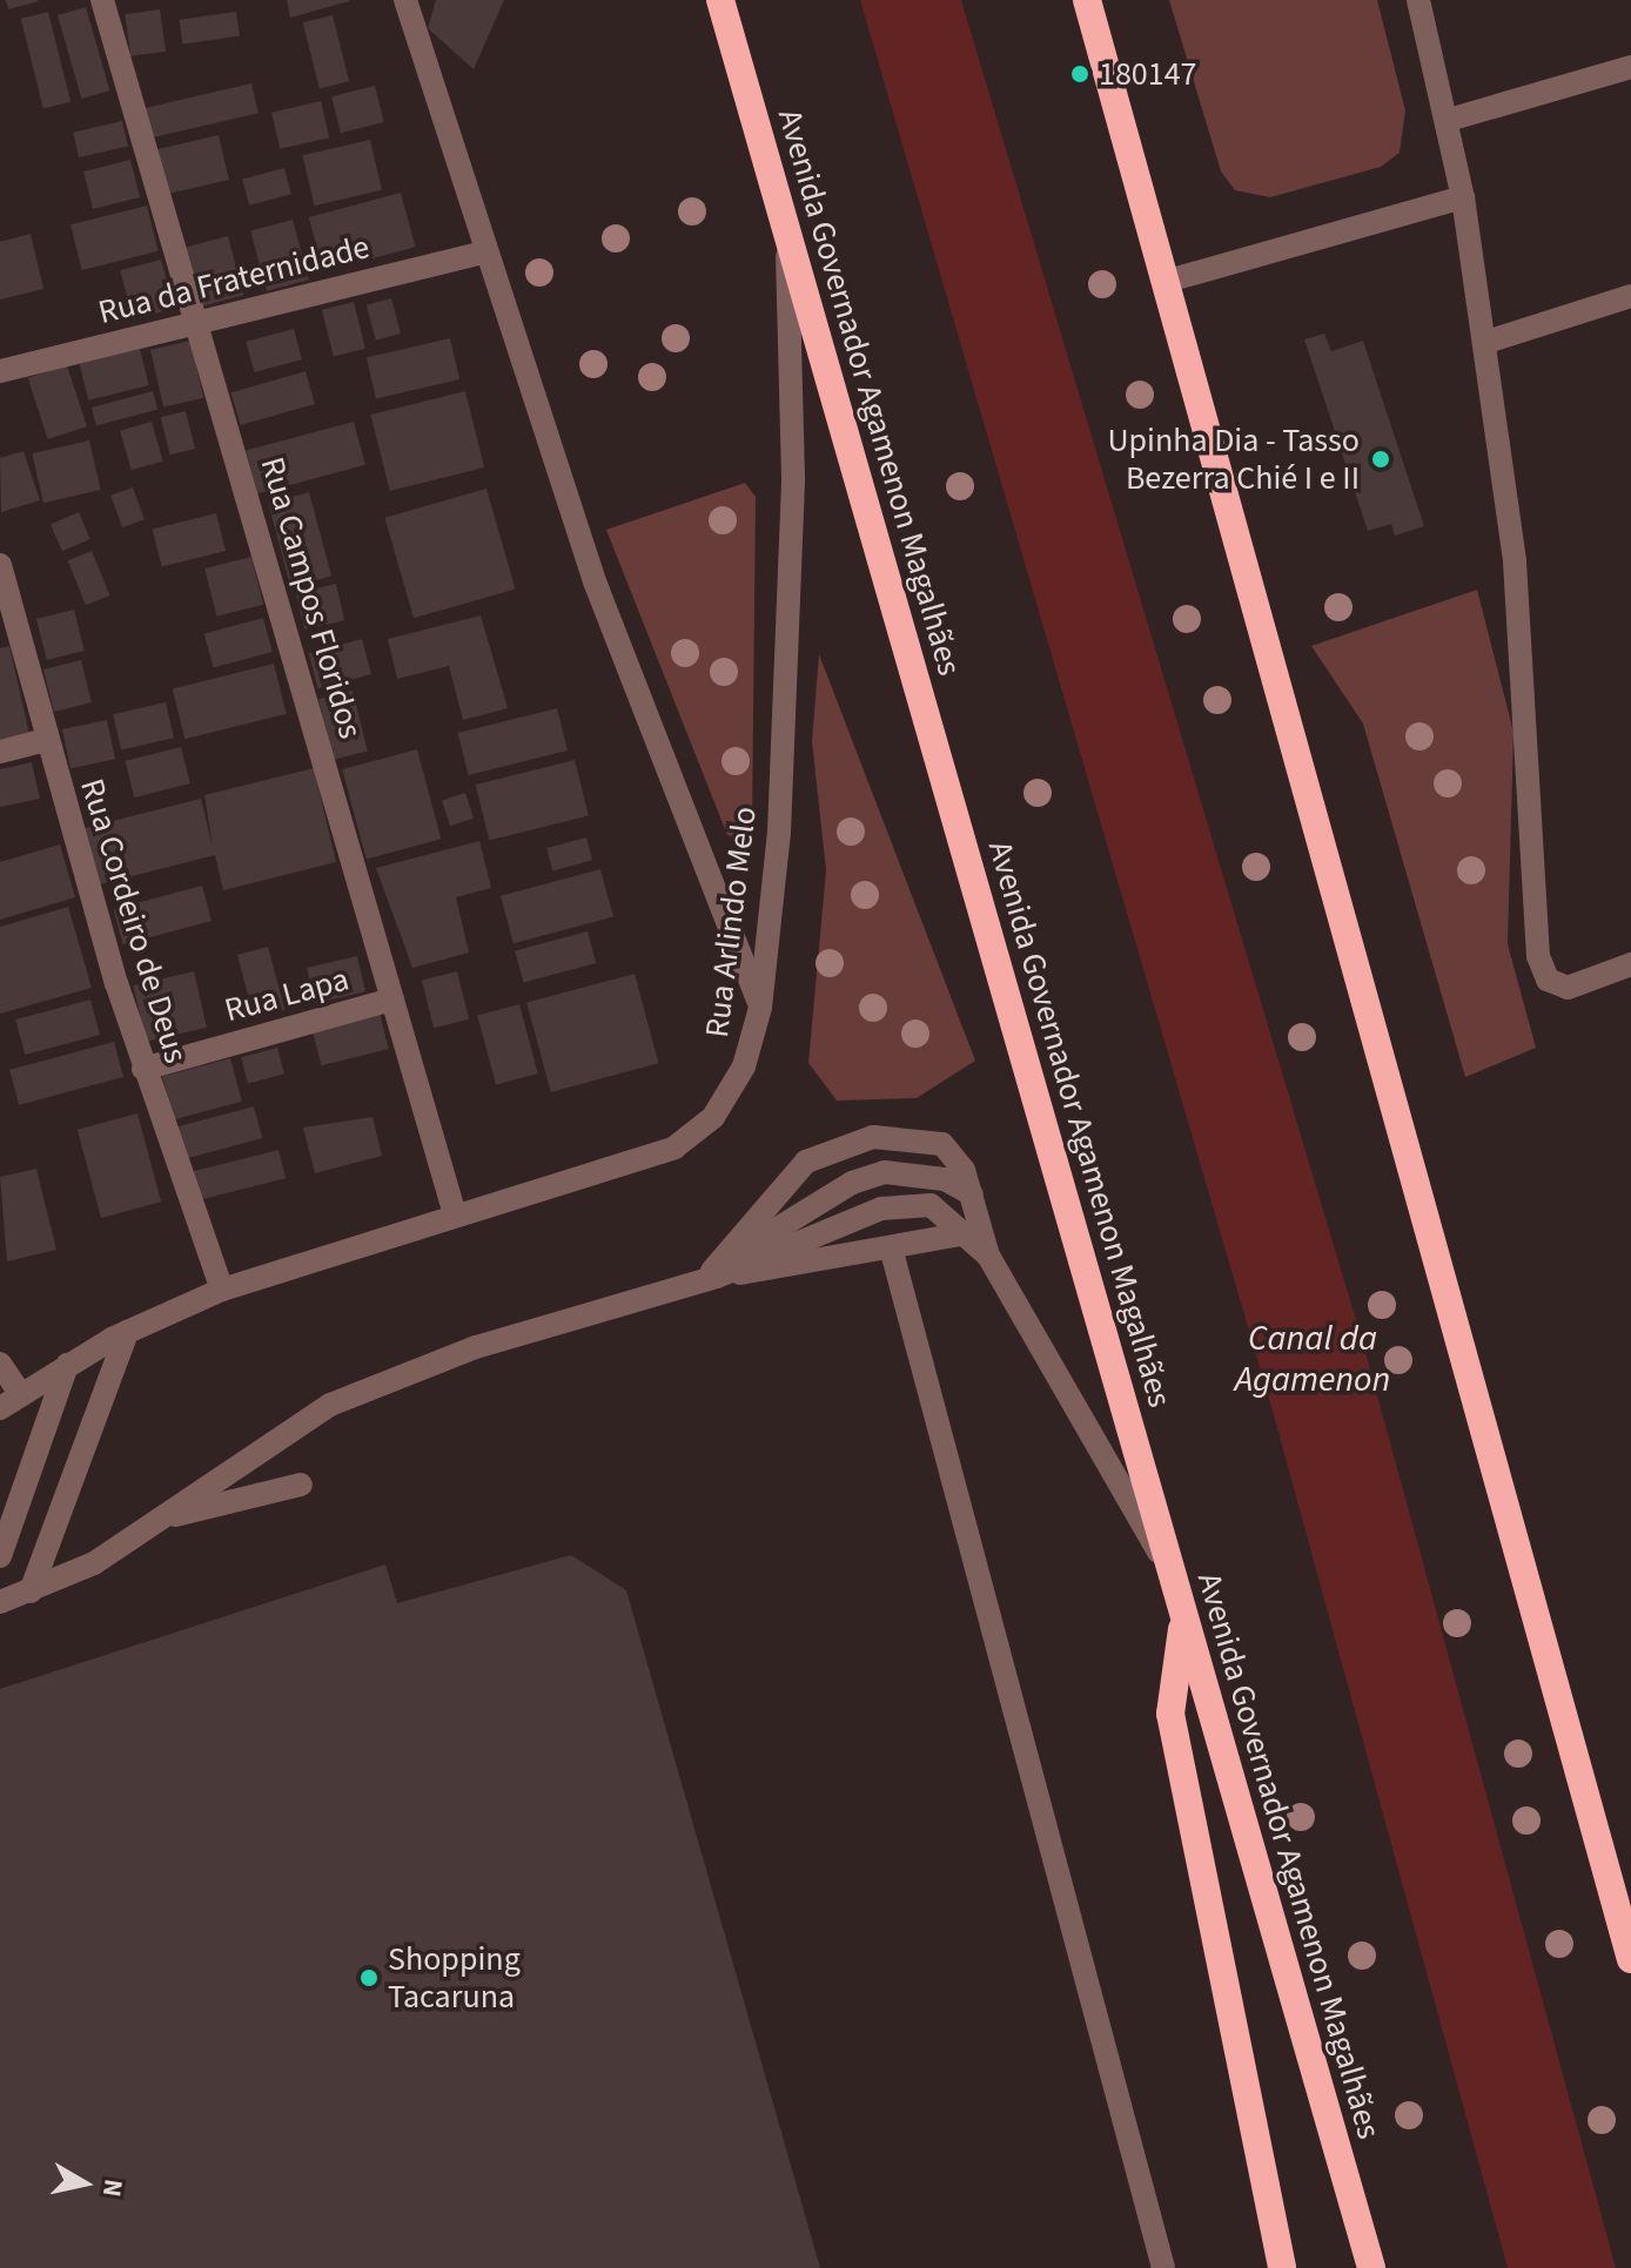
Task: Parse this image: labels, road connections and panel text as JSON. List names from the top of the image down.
{
  "streets": {
    "highway": ["Avenida Governador Agamenon Magalhães"],
    "street": [
      "Rua da Fraternidade",
      "Rua Campos Floridos",
      "Rua Cordeiro de Deus",
      "Rua Arlindo Melo",
      "Rua Lapa"
    ]
  },
  "crossings": [
    ["Rua da Fraternidade", "Rua Campos Floridos"],
    ["Avenida Governador Agamenon Magalhães", "Rua Arlindo Melo"],
    ["Rua Campos Floridos", "Rua Arlindo Melo"],
    ["Rua Campos Floridos", "Rua Lapa"],
    ["Rua Cordeiro de Deus", "Rua Arlindo Melo"],
    ["Rua Cordeiro de Deus", "Rua Lapa"]
  ],
  "water": ["Canal da Agamenon"],
  "places": ["180147", "Upinha Dia - Tasso Bezerra Chié I e II", "Shopping Tacaruna"],
  "north": "right"
}
